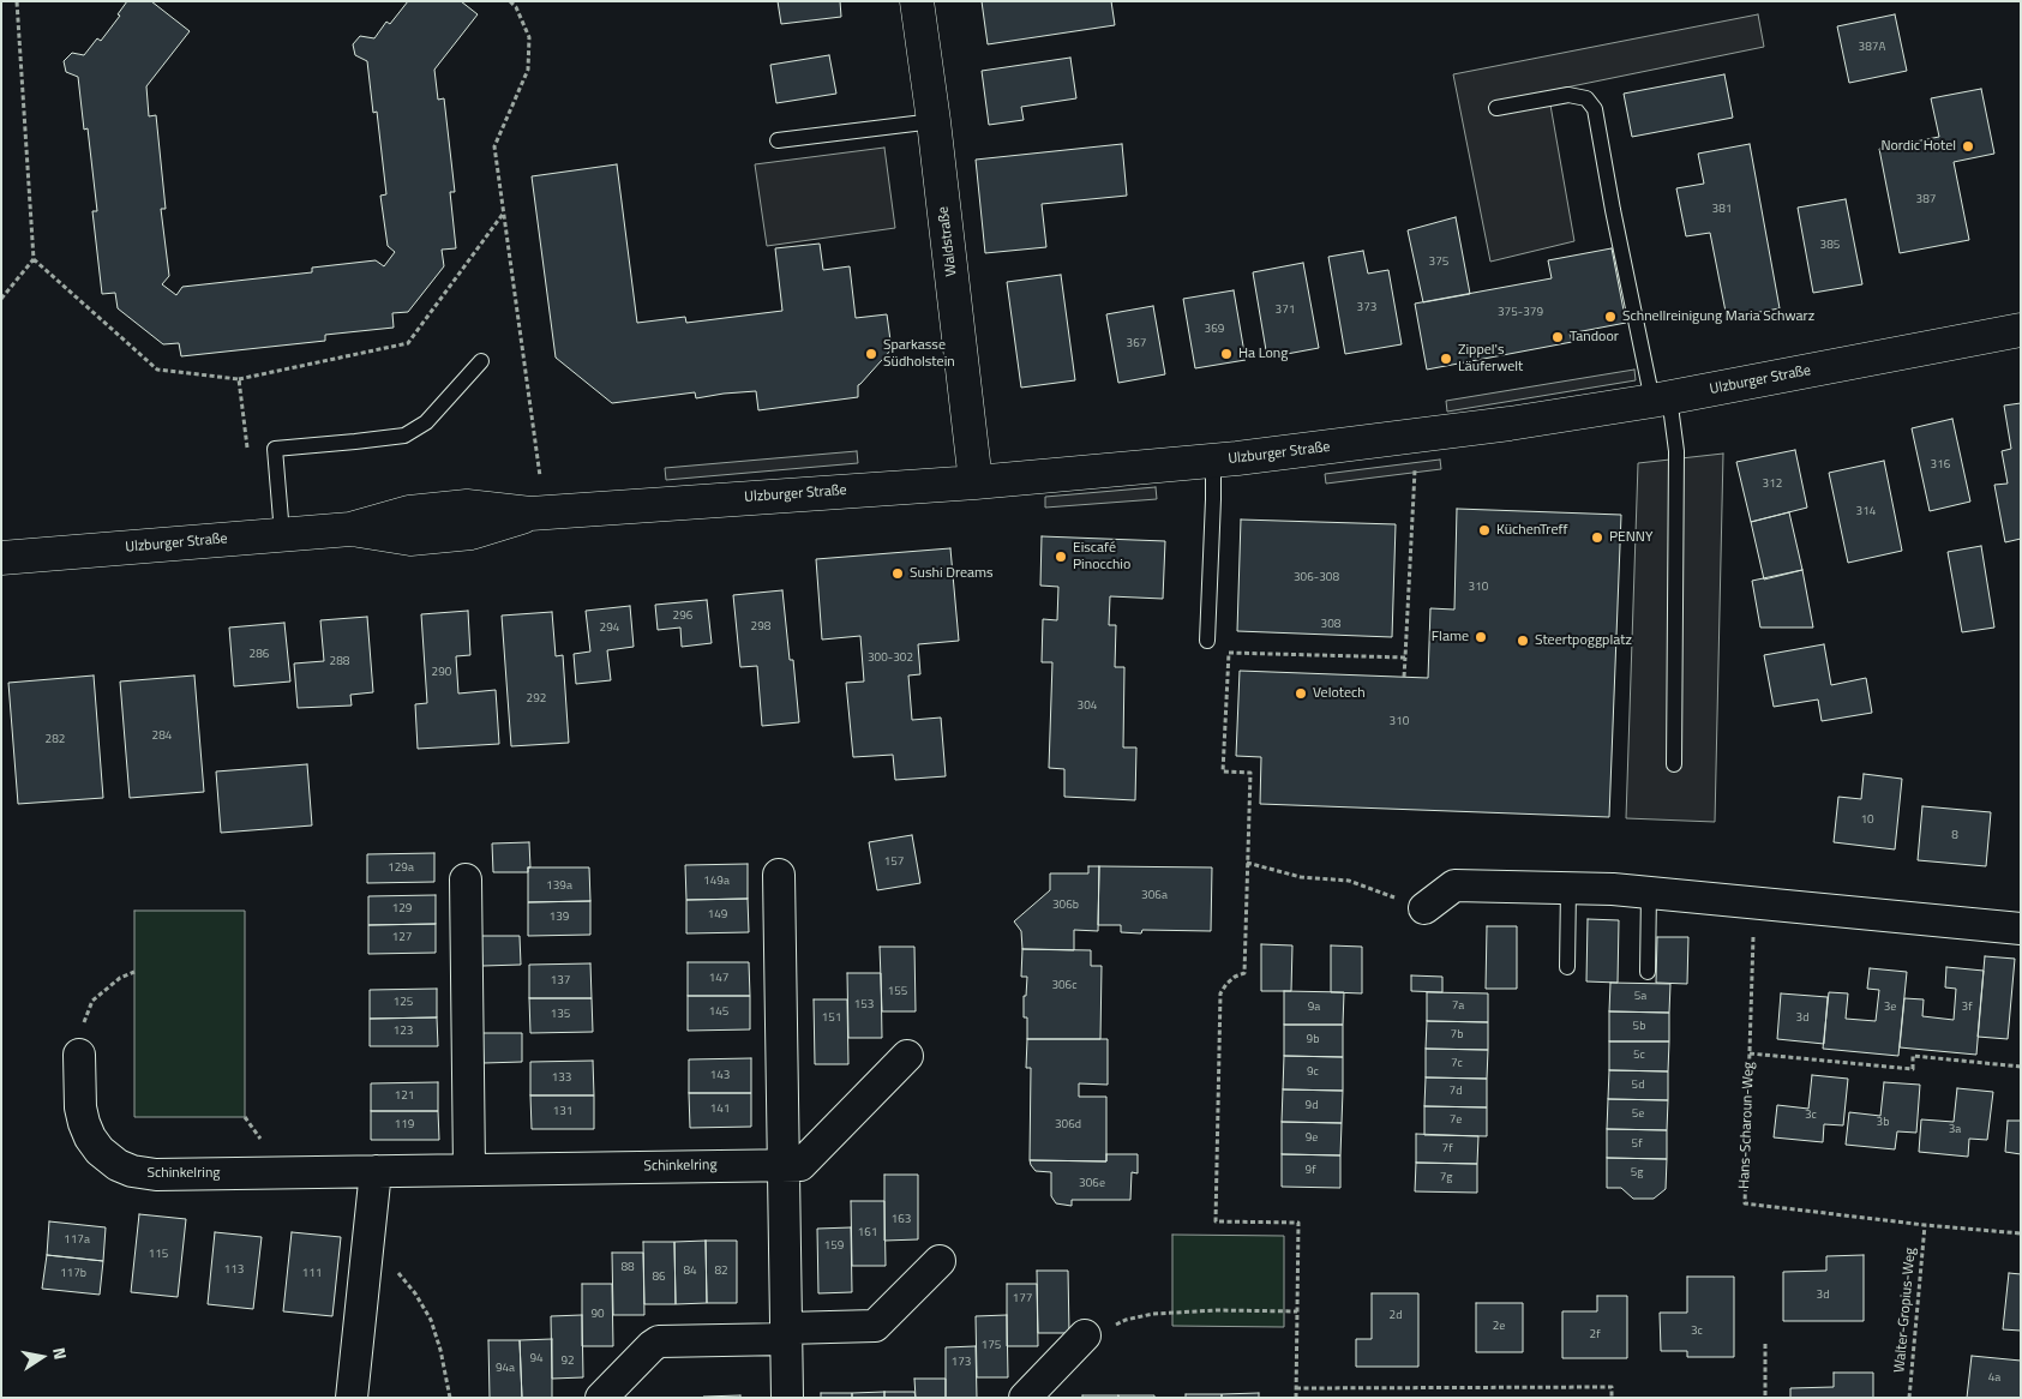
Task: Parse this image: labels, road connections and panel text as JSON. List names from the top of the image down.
{
  "streets": {
    "main road": ["Waldstraße", "Ulzburger Straße"],
    "street": ["Schinkelring"],
    "path": ["Hans-Scharoun-Weg", "Walter-Gropius-Weg"]
  },
  "crossings": [
    ["Waldstraße", "Ulzburger Straße"],
    ["Hans-Scharoun-Weg", "Walter-Gropius-Weg"]
  ],
  "places": [
    "Nordic Hotel",
    "Schnellreinigung Maria Schwarz",
    "Tandoor",
    "Sparkasse Südholstein",
    "Ha Long",
    "Zippel's Läuferwelt",
    "KüchenTreff",
    "PENNY",
    "Eiscafé Pinocchio",
    "Sushi Dreams",
    "Flame",
    "Steertpoggplatz",
    "Velotech"
  ],
  "house_numbers": [
    "387A",
    "387",
    "381",
    "385",
    "375",
    "373",
    "371",
    "375-379",
    "369",
    "367",
    "316",
    "312",
    "314",
    "306-308",
    "310",
    "296",
    "308",
    "298",
    "294",
    "286",
    "300-302",
    "288",
    "290",
    "292",
    "304",
    "310",
    "284",
    "282",
    "10",
    "8",
    "157",
    "129a",
    "149a",
    "139a",
    "306a",
    "306b",
    "129",
    "149",
    "139",
    "127",
    "147",
    "137",
    "306c",
    "155",
    "5a",
    "125",
    "153",
    "7a",
    "9a",
    "3e",
    "3f",
    "145",
    "135",
    "151",
    "3d",
    "5b",
    "123",
    "7b",
    "9b",
    "5c",
    "7c",
    "9c",
    "143",
    "133",
    "5d",
    "7d",
    "121",
    "9d",
    "141",
    "131",
    "5e",
    "3c",
    "7e",
    "3b",
    "119",
    "306d",
    "3a",
    "9e",
    "5f",
    "7f",
    "9f",
    "5g",
    "7g",
    "306e",
    "163",
    "161",
    "117a",
    "159",
    "115",
    "88",
    "113",
    "84",
    "82",
    "117b",
    "111",
    "86",
    "3d",
    "177",
    "90",
    "2d",
    "2e",
    "3c",
    "2f",
    "175",
    "94",
    "92",
    "173",
    "94a",
    "4a"
  ],
  "north": "right"
}
